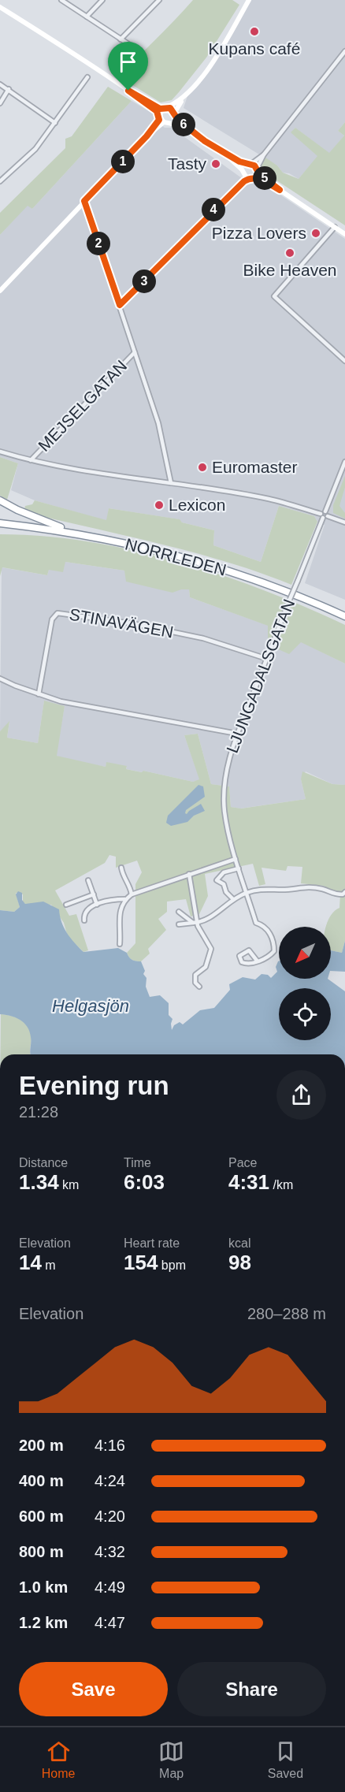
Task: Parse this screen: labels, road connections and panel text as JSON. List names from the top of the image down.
{
  "streets": {
    "highway": ["NORRLEDEN"],
    "street": ["MEJSELGATAN", "STINAVÄGEN", "LJUNGADALSGATAN"]
  },
  "crossings": [
    ["STINAVÄGEN", "LJUNGADALSGATAN"]
  ],
  "water": ["Helgasjön"],
  "places": [
    "Kupans café",
    "Tasty",
    "Pizza Lovers",
    "Bike Heaven",
    "Euromaster",
    "Lexicon"
  ],
  "north": "bottom left",
  "page": {
    "pins": [
      "6",
      "1",
      "5",
      "4",
      "2",
      "3"
    ],
    "heading": ["Evening run", "21:28"],
    "stats": [
      ["Distance", "1.34 km"],
      ["Time", "6:03"],
      ["Pace", "4:31 /km"],
      ["Elevation", "14 m"],
      ["Heart rate", "154 bpm"],
      ["kcal", "98"]
    ],
    "chart": ["Elevation", "280–288 m"],
    "list": [
      {
        "name": "200 m",
        "note": "4:16"
      },
      {
        "name": "400 m",
        "note": "4:24"
      },
      {
        "name": "600 m",
        "note": "4:20"
      },
      {
        "name": "800 m",
        "note": "4:32"
      },
      {
        "name": "1.0 km",
        "note": "4:49"
      },
      {
        "name": "1.2 km",
        "note": "4:47"
      }
    ],
    "buttons": ["Save", "Share"],
    "tabs": ["Home", "Map", "Saved"]
  }
}
